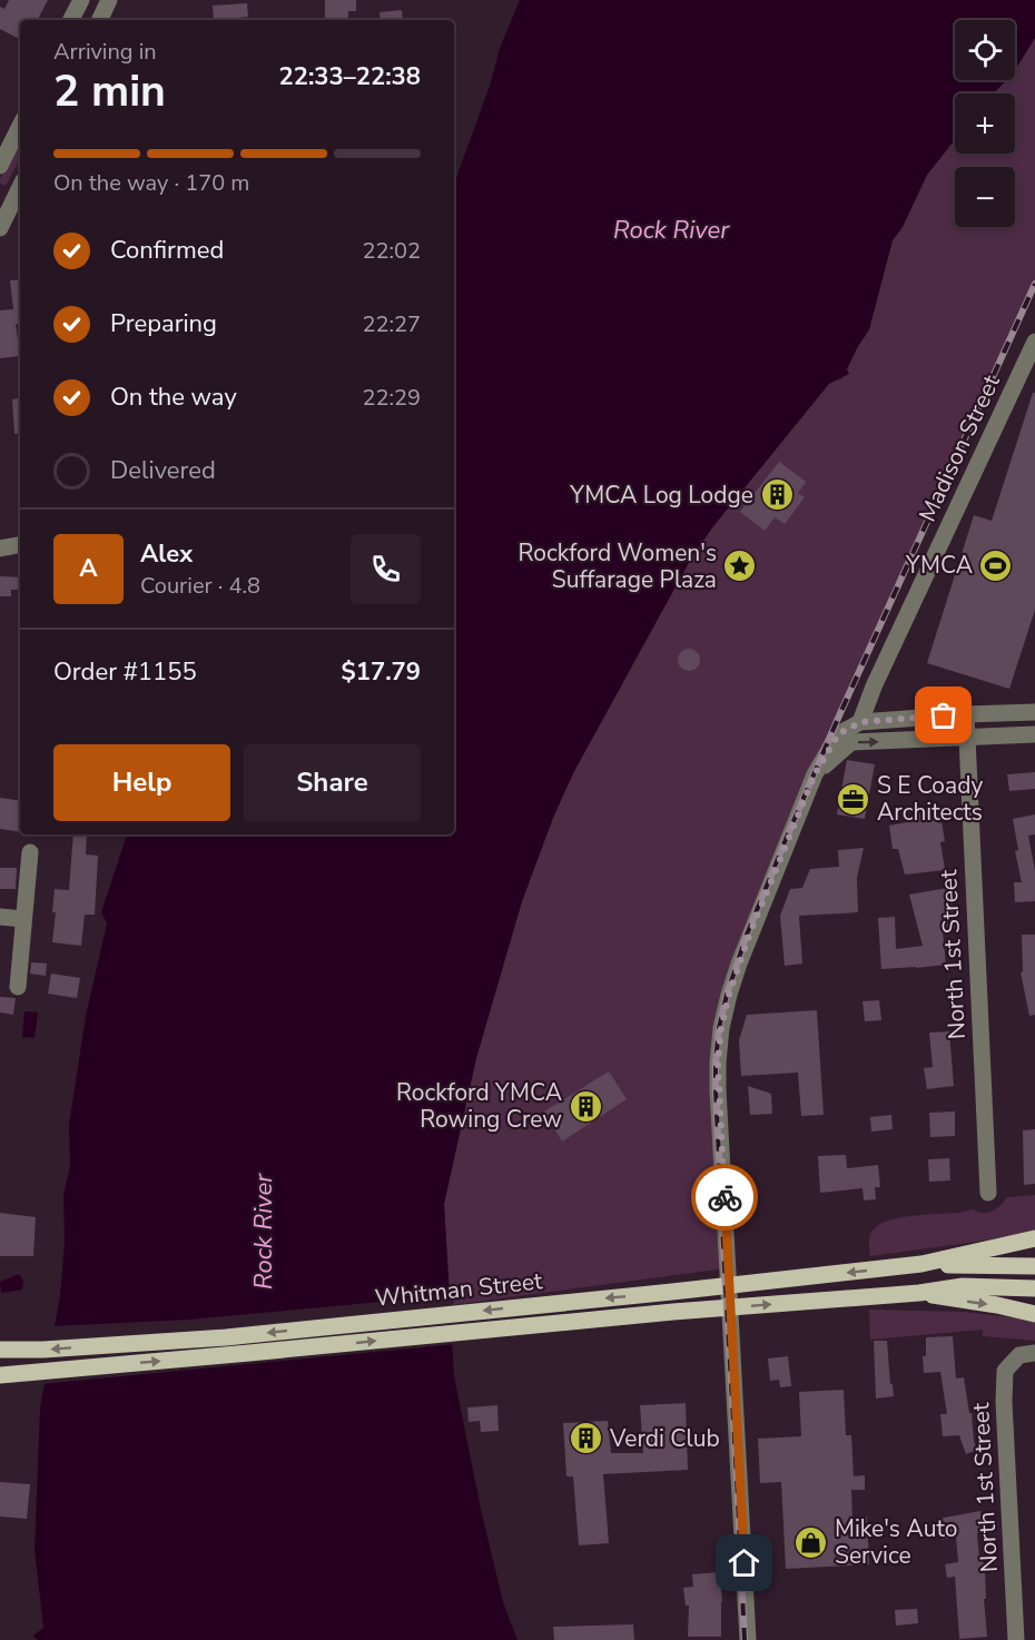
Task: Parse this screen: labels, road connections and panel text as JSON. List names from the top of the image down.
{
  "streets": {
    "main road": ["Whitman Street"],
    "street": ["Madison Street", "North 1st Street"]
  },
  "water": ["Rock River"],
  "places": {
    "building": ["YMCA Log Lodge", "Rockford YMCA Rowing Crew", "Verdi Club"],
    "sports": ["YMCA"],
    "place": ["Rockford Women's Suffarage Plaza"],
    "office": ["S E Coady Architects"],
    "shop": ["Mike's Auto Service"]
  },
  "page": {
    "map_buttons": ["+", "−"],
    "heading": ["2 min", "Arriving in", "22:33–22:38"],
    "panel": [
      "Alex",
      "Courier · 4.8",
      "Order #1155",
      "$17.79"
    ],
    "bar": "On the way · 170 m",
    "list": [
      ["Confirmed", "22:02"],
      ["Preparing", "22:27"],
      ["On the way", "22:29"],
      "Delivered"
    ],
    "round": "A",
    "buttons": ["Help", "Share"]
  }
}
